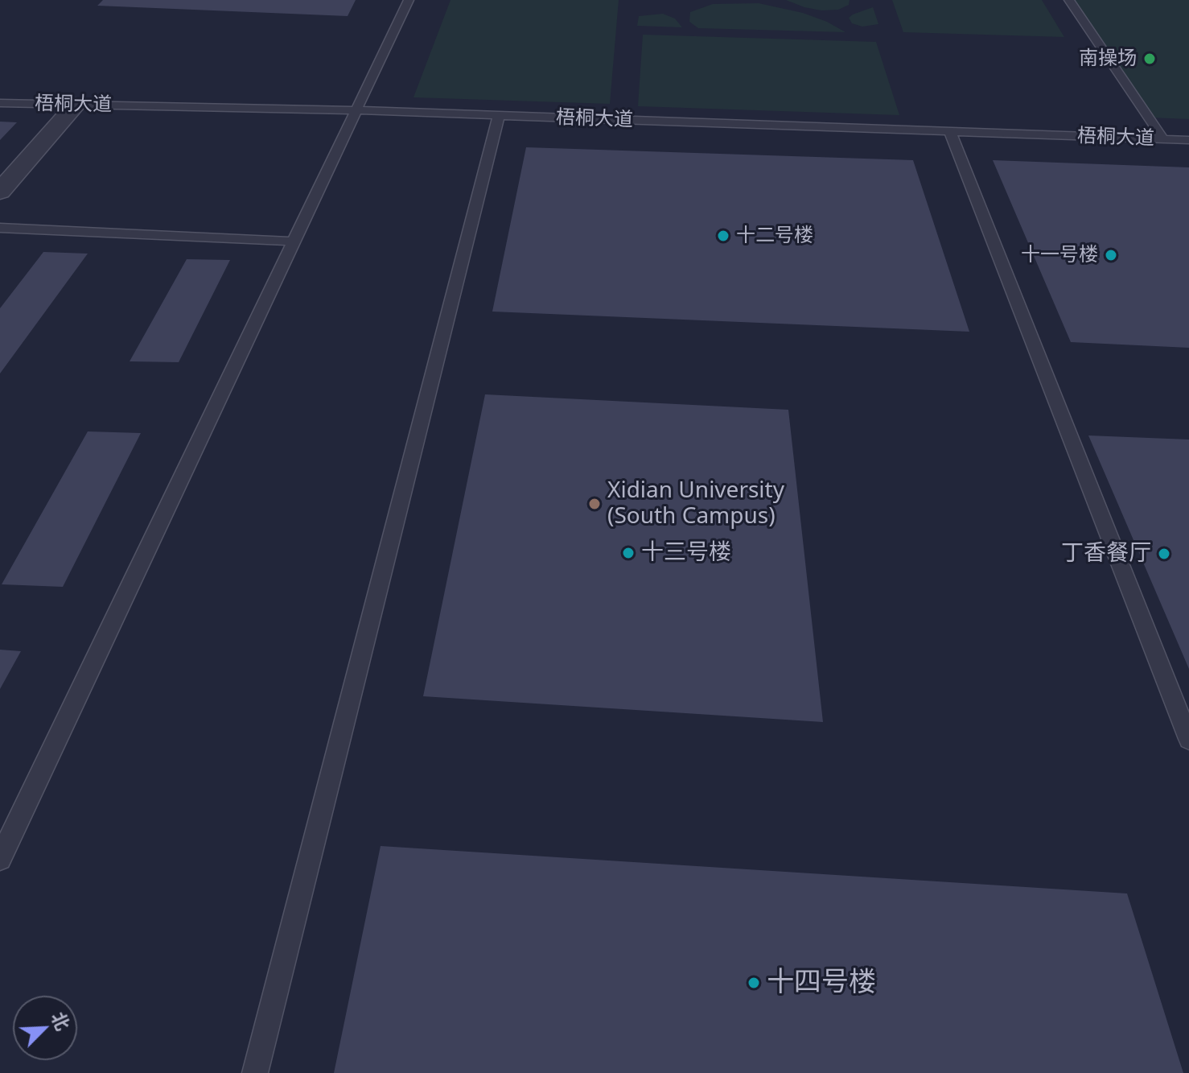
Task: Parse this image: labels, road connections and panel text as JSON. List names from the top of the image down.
{
  "streets": {
    "lane": ["梧桐大道"]
  },
  "places": [
    "南操场",
    "十二号楼",
    "十一号楼",
    "Xidian University (South Campus)",
    "十三号楼",
    "丁香餐厅",
    "十四号楼"
  ],
  "north": "top right"
}
